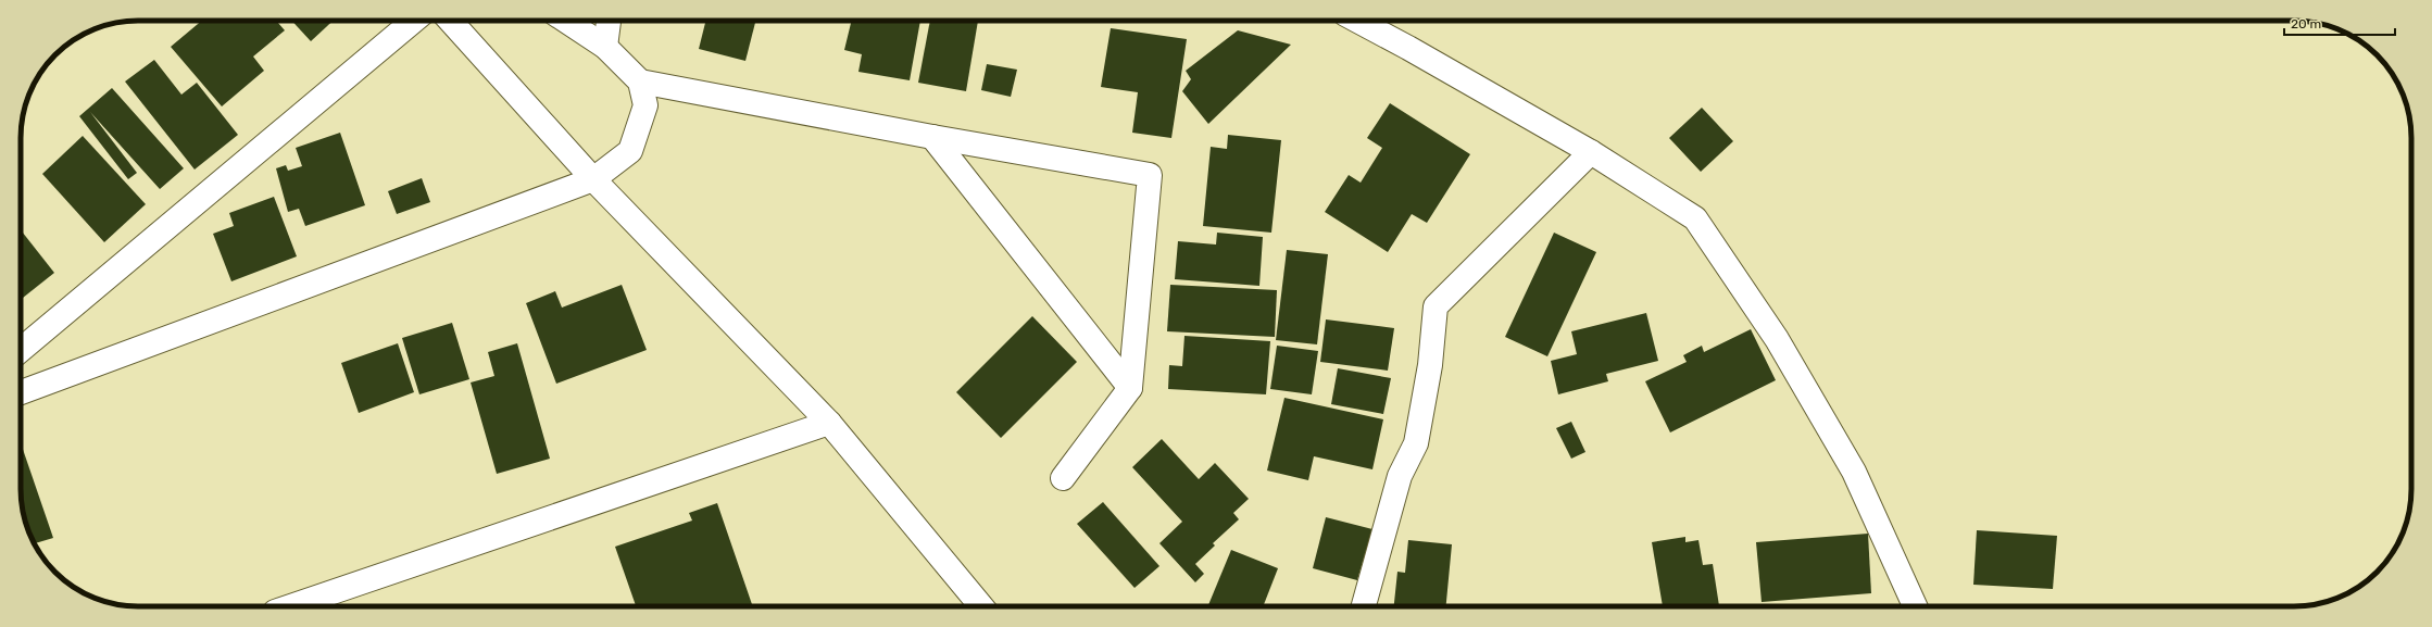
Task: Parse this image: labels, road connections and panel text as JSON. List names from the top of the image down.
{
  "scale_bar": "20 m"
}
